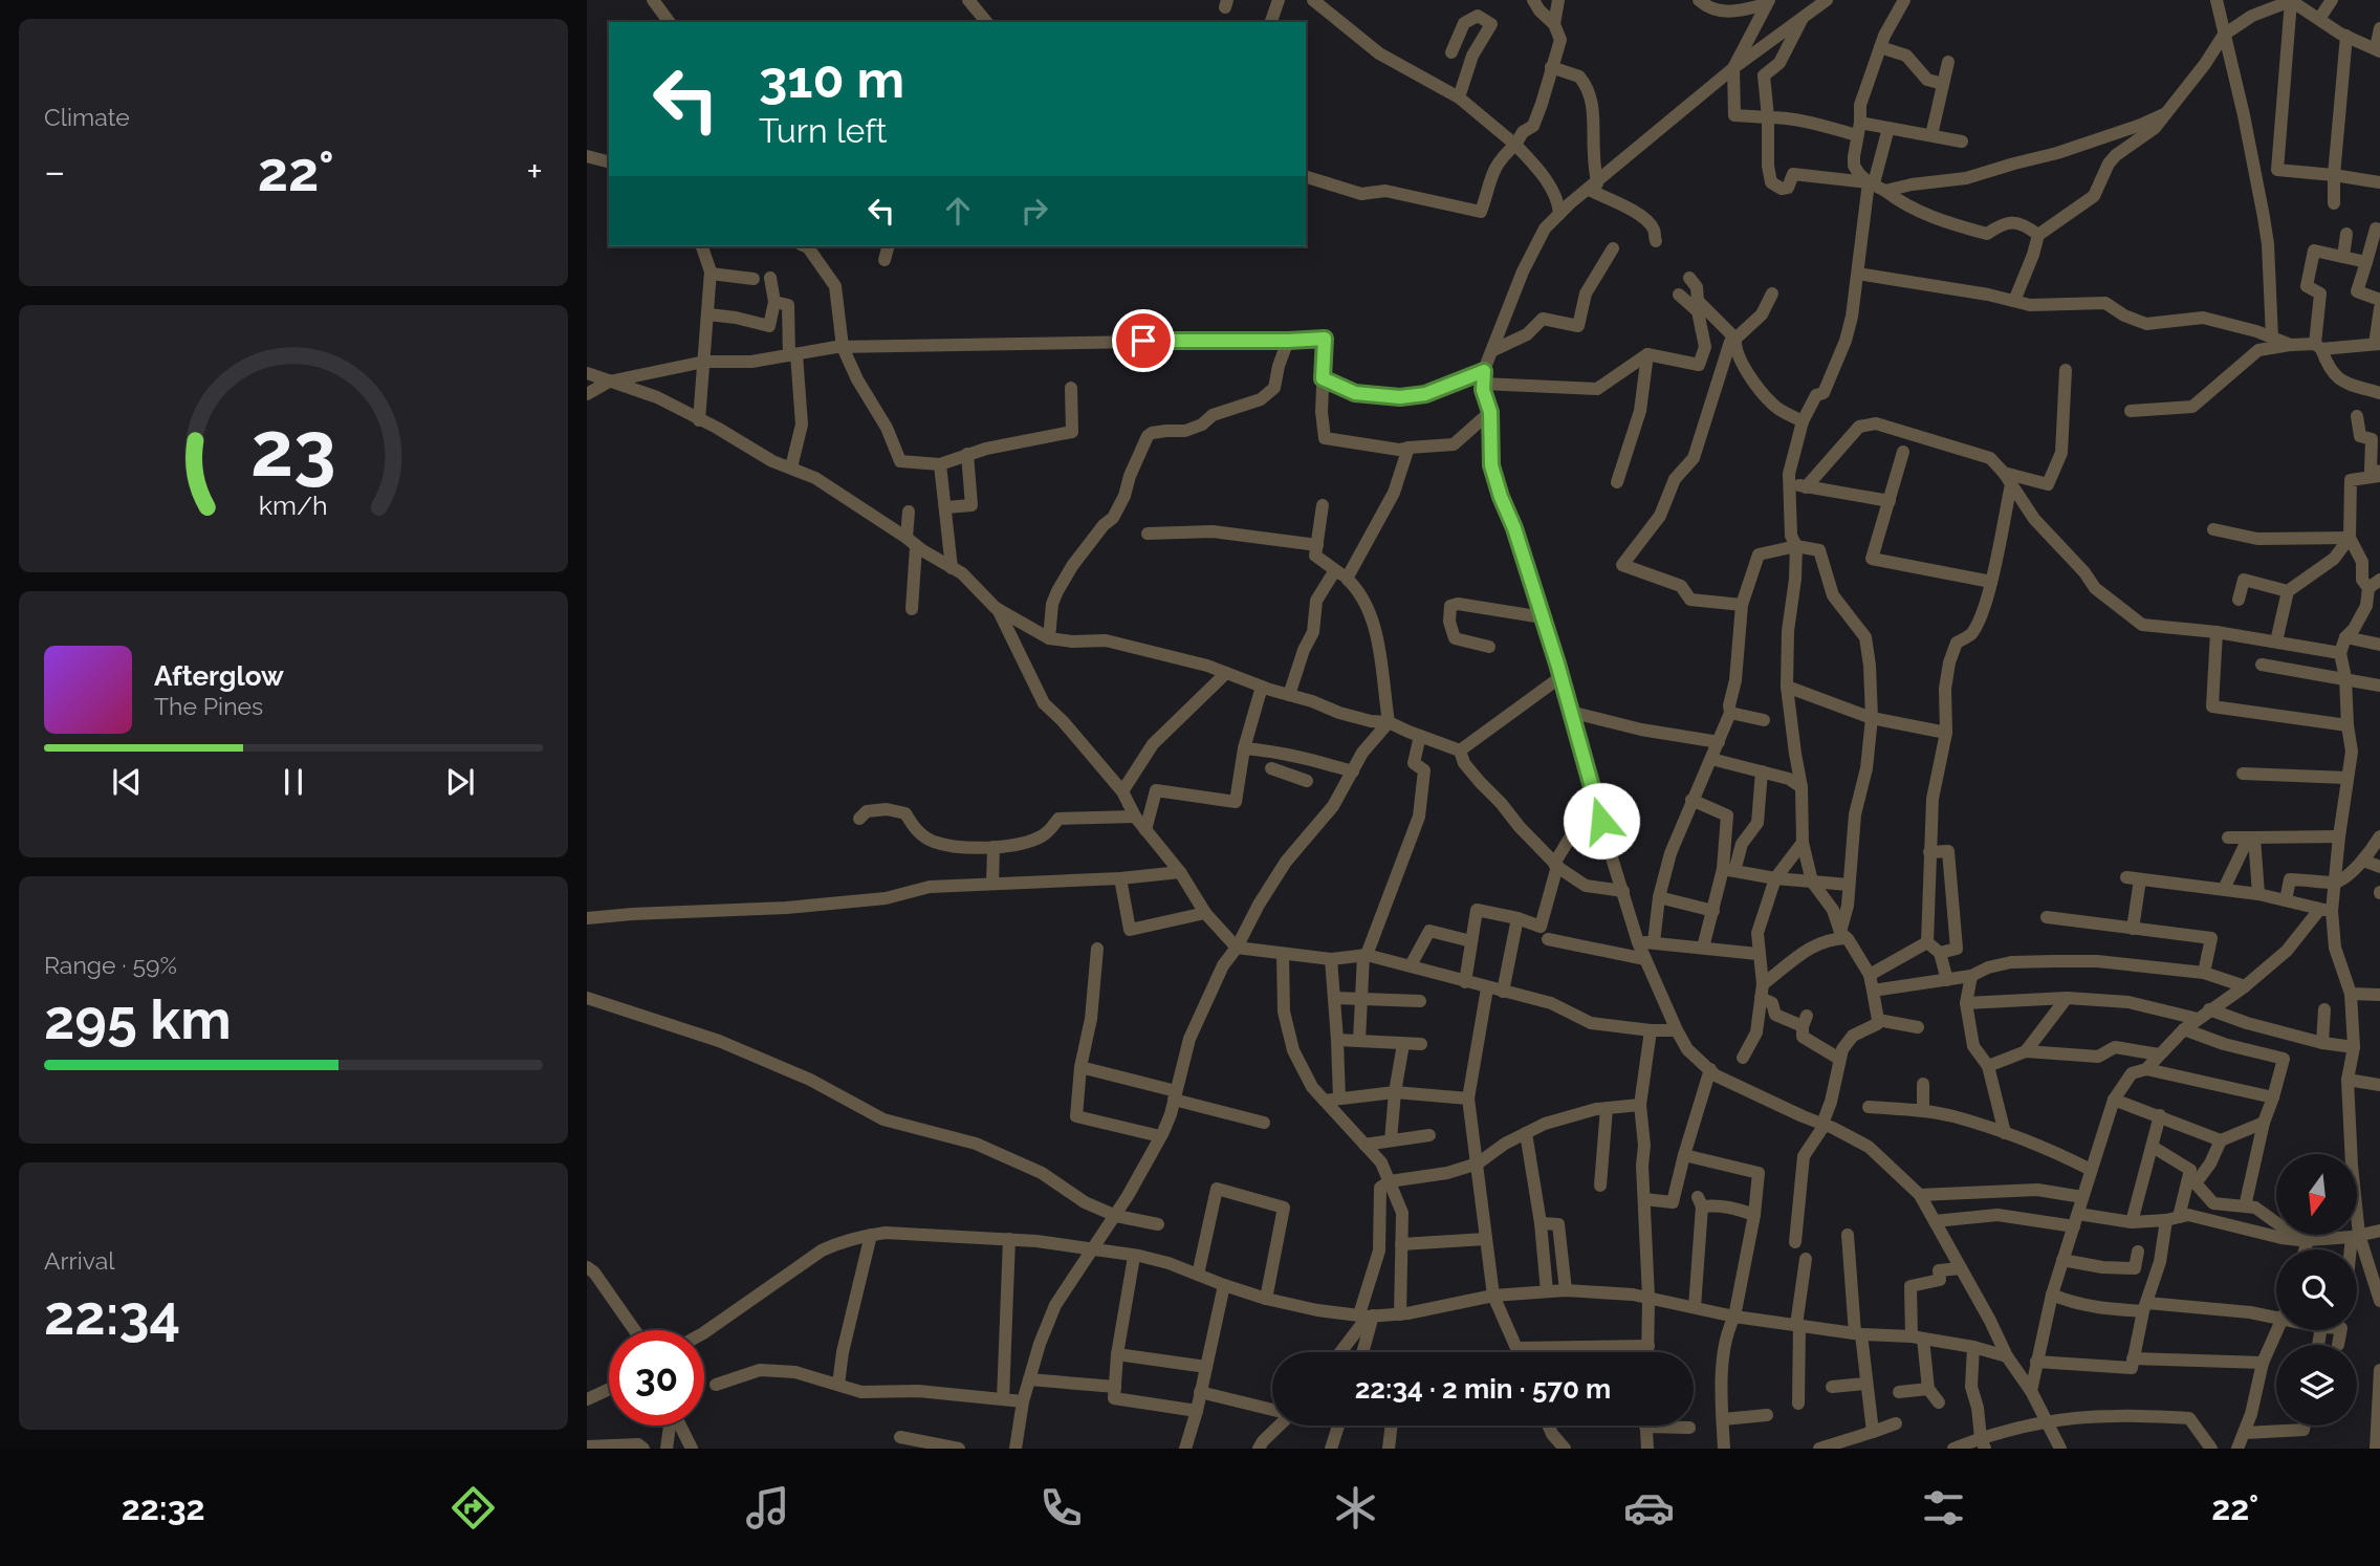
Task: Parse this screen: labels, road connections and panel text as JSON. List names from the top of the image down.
{
  "north": "bottom",
  "page": {
    "tile": [
      "Climate",
      ["Range · 59%", "295 km"],
      ["Arrival", "22:34"]
    ],
    "turn": ["310 m", "Turn left"],
    "heat": ["−", "22°", "+"],
    "song": ["Afterglow", "The Pines"],
    "limit": "30",
    "trip": "22:34 · 2 min · 570 m",
    "tabs": ["22:32", "22°"],
    "gauge": ["23", "km/h"]
  }
}
